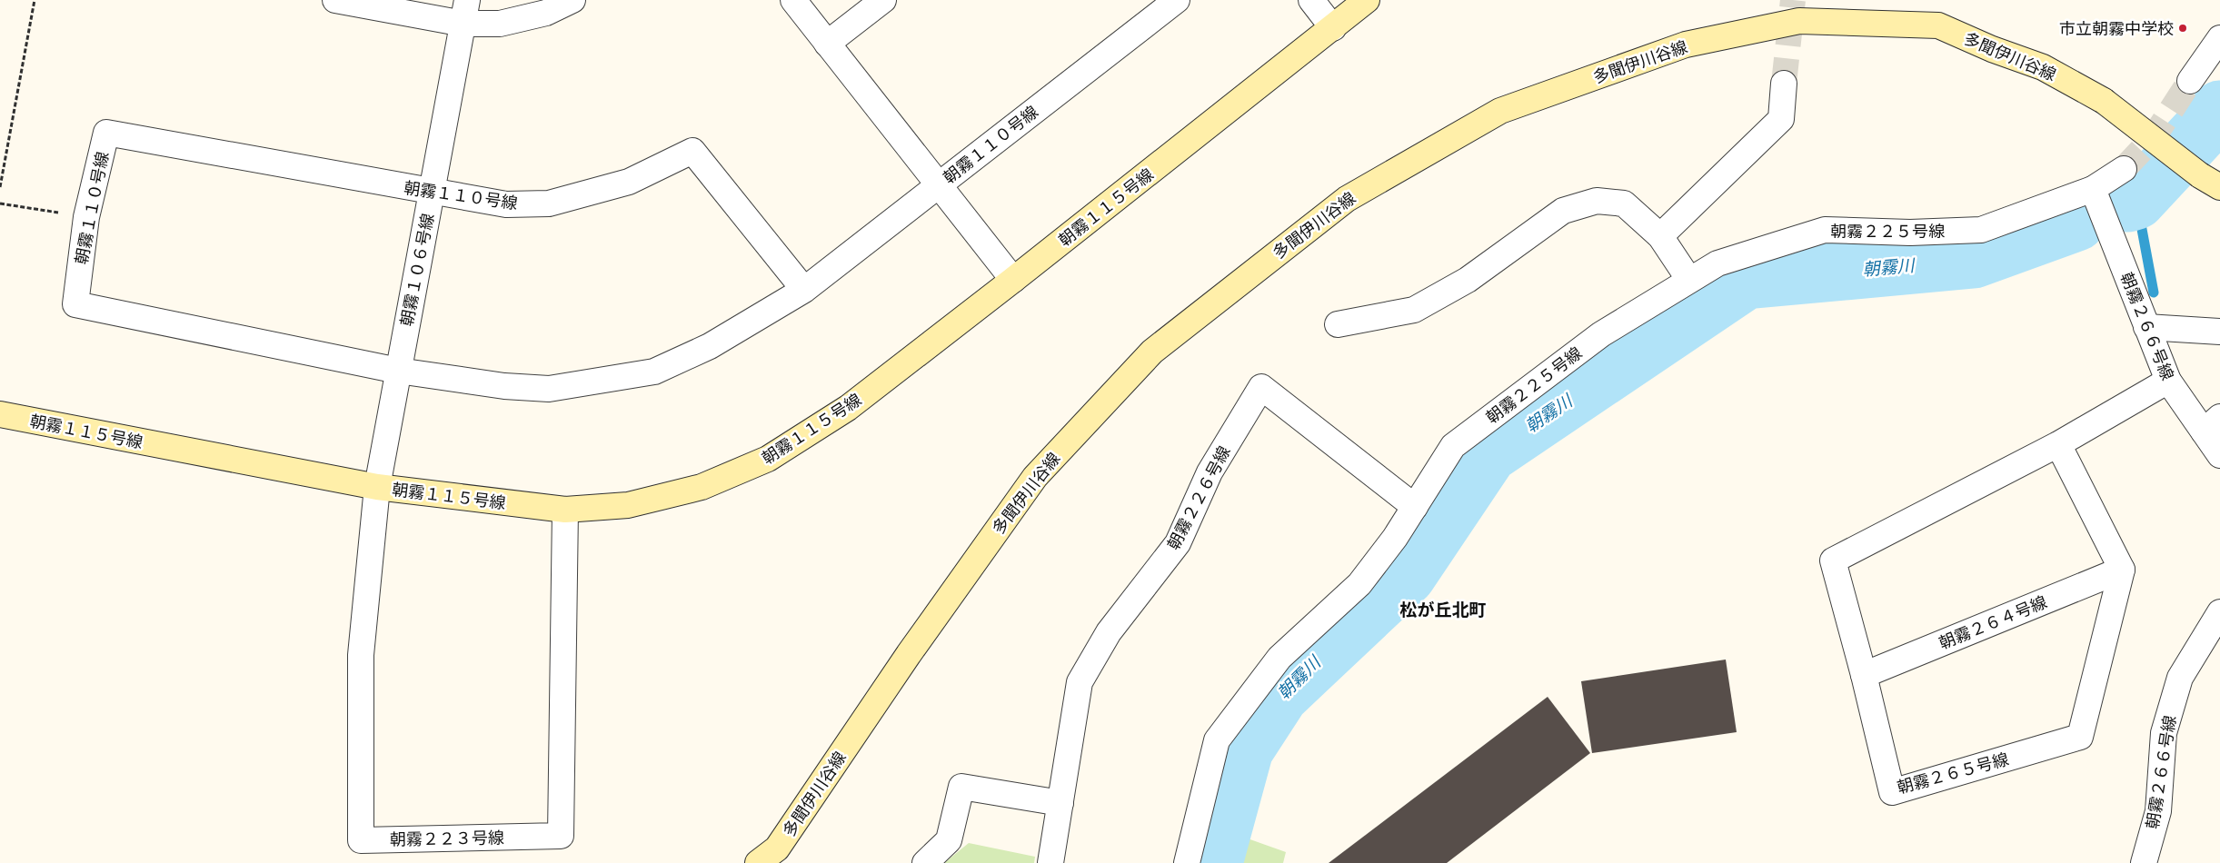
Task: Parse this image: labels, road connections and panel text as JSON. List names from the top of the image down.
{
  "streets": {
    "street": [
      "多聞伊川谷線",
      "朝霧１１０号線",
      "朝霧１１５号線",
      "朝霧２２５号線",
      "朝霧１０６号線",
      "朝霧２６６号線",
      "朝霧２２６号線",
      "朝霧２６４号線",
      "朝霧２６５号線",
      "朝霧２２３号線"
    ]
  },
  "crossings": [
    ["朝霧１１０号線", "朝霧１０６号線"],
    ["朝霧１１５号線", "朝霧１０６号線"],
    ["朝霧１１５号線", "朝霧２２３号線"],
    ["朝霧２２５号線", "朝霧２６６号線"],
    ["朝霧２２５号線", "朝霧２２６号線"],
    ["朝霧１０６号線", "朝霧２２３号線"],
    ["朝霧２６６号線", "朝霧２６５号線"],
    ["朝霧２６４号線", "朝霧２６５号線"]
  ],
  "districts": ["松が丘北町"],
  "water": ["朝霧川"],
  "places": ["市立朝霧中学校"]
}
